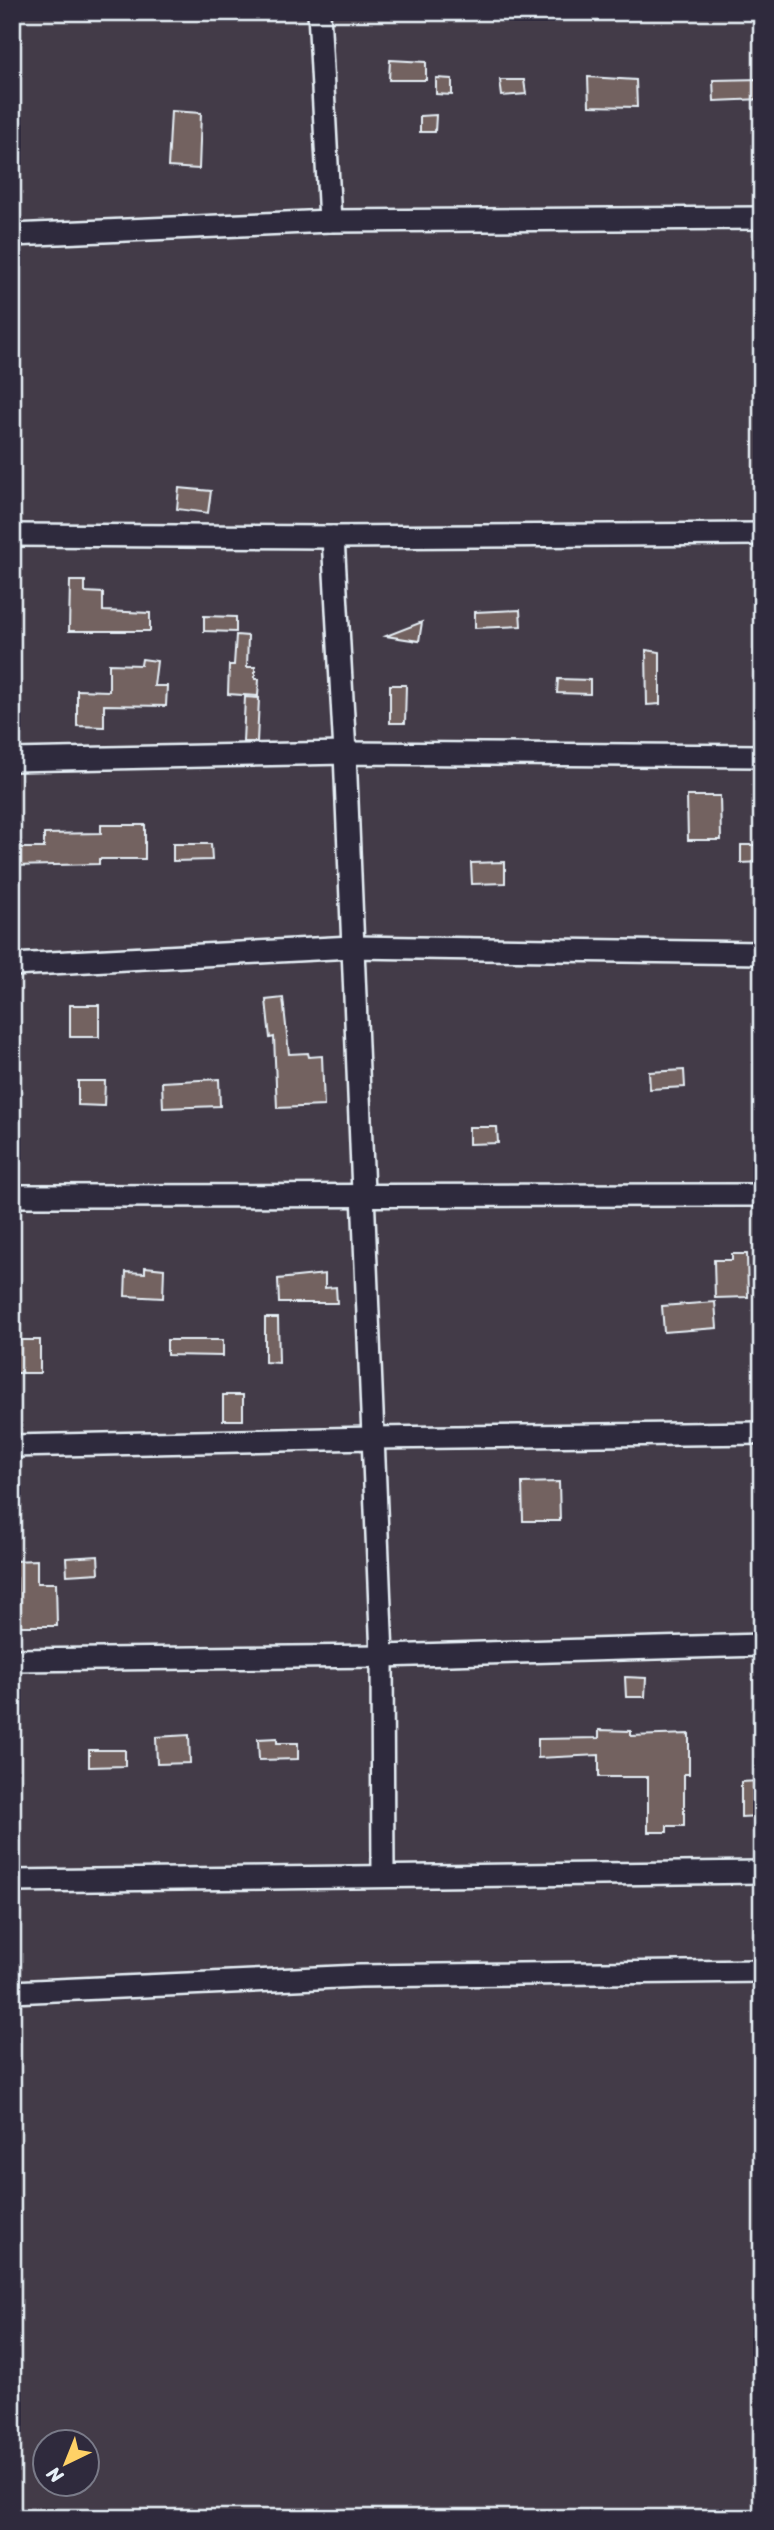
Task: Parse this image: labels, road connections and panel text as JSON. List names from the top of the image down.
{
  "north": "bottom left"
}
